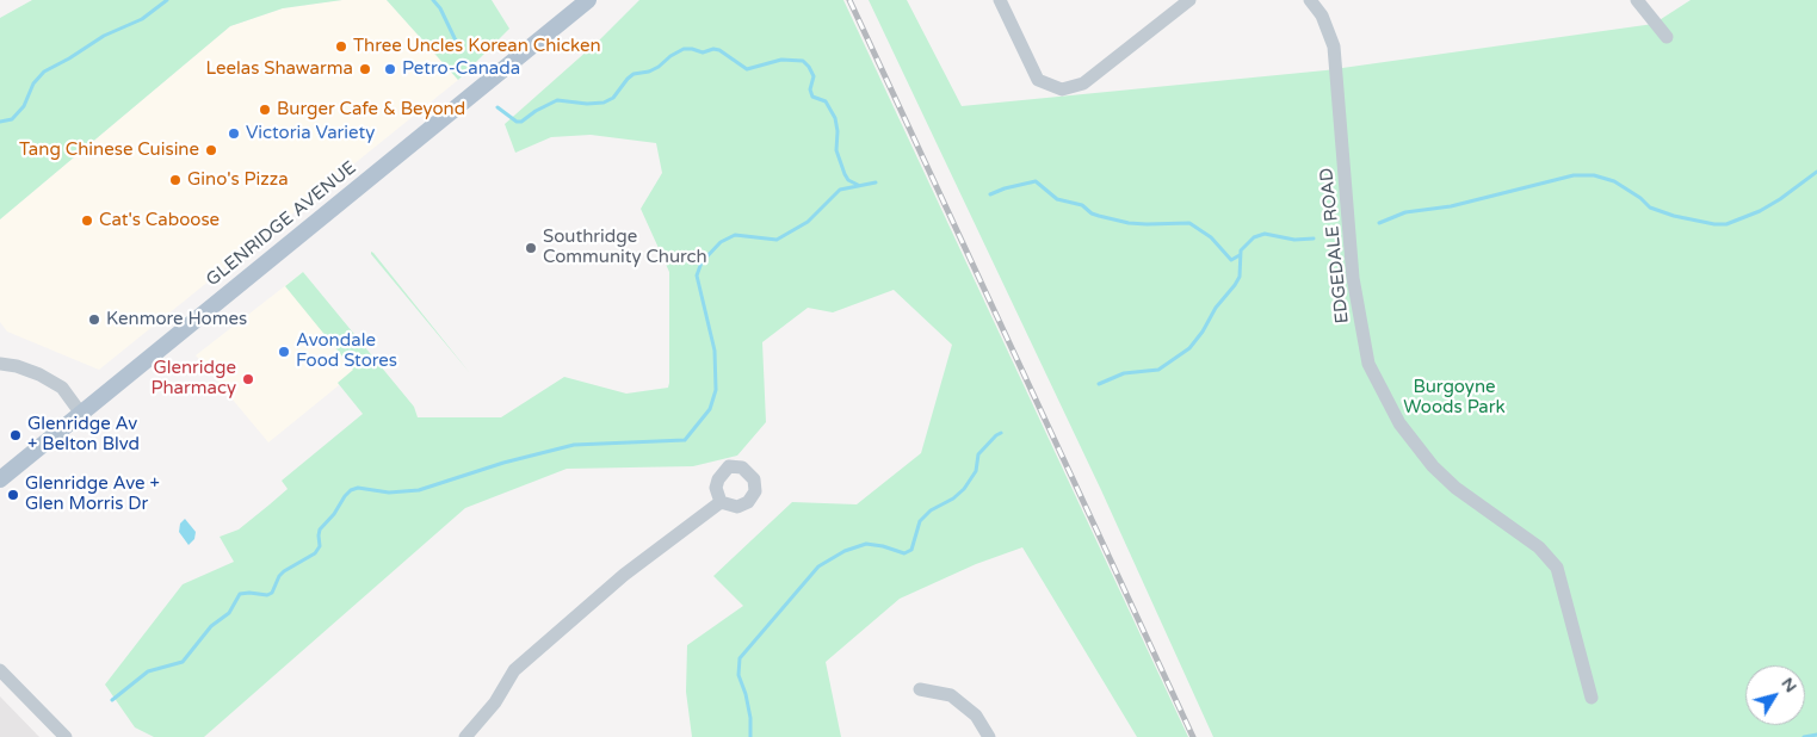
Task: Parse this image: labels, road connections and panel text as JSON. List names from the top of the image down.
{
  "streets": {
    "main road": ["GLENRIDGE AVENUE"],
    "street": ["EDGEDALE ROAD"]
  },
  "parks": ["Burgoyne Woods Park"],
  "places": [
    "Three Uncles Korean Chicken",
    "Leelas Shawarma",
    "Petro-Canada",
    "Burger Cafe & Beyond",
    "Victoria Variety",
    "Tang Chinese Cuisine",
    "Gino's Pizza",
    "Cat's Caboose",
    "Southridge Community Church",
    "Kenmore Homes",
    "Avondale Food Stores",
    "Glenridge Pharmacy",
    "Glenridge Av + Belton Blvd",
    "Glenridge Ave + Glen Morris Dr"
  ],
  "north": "top right"
}
